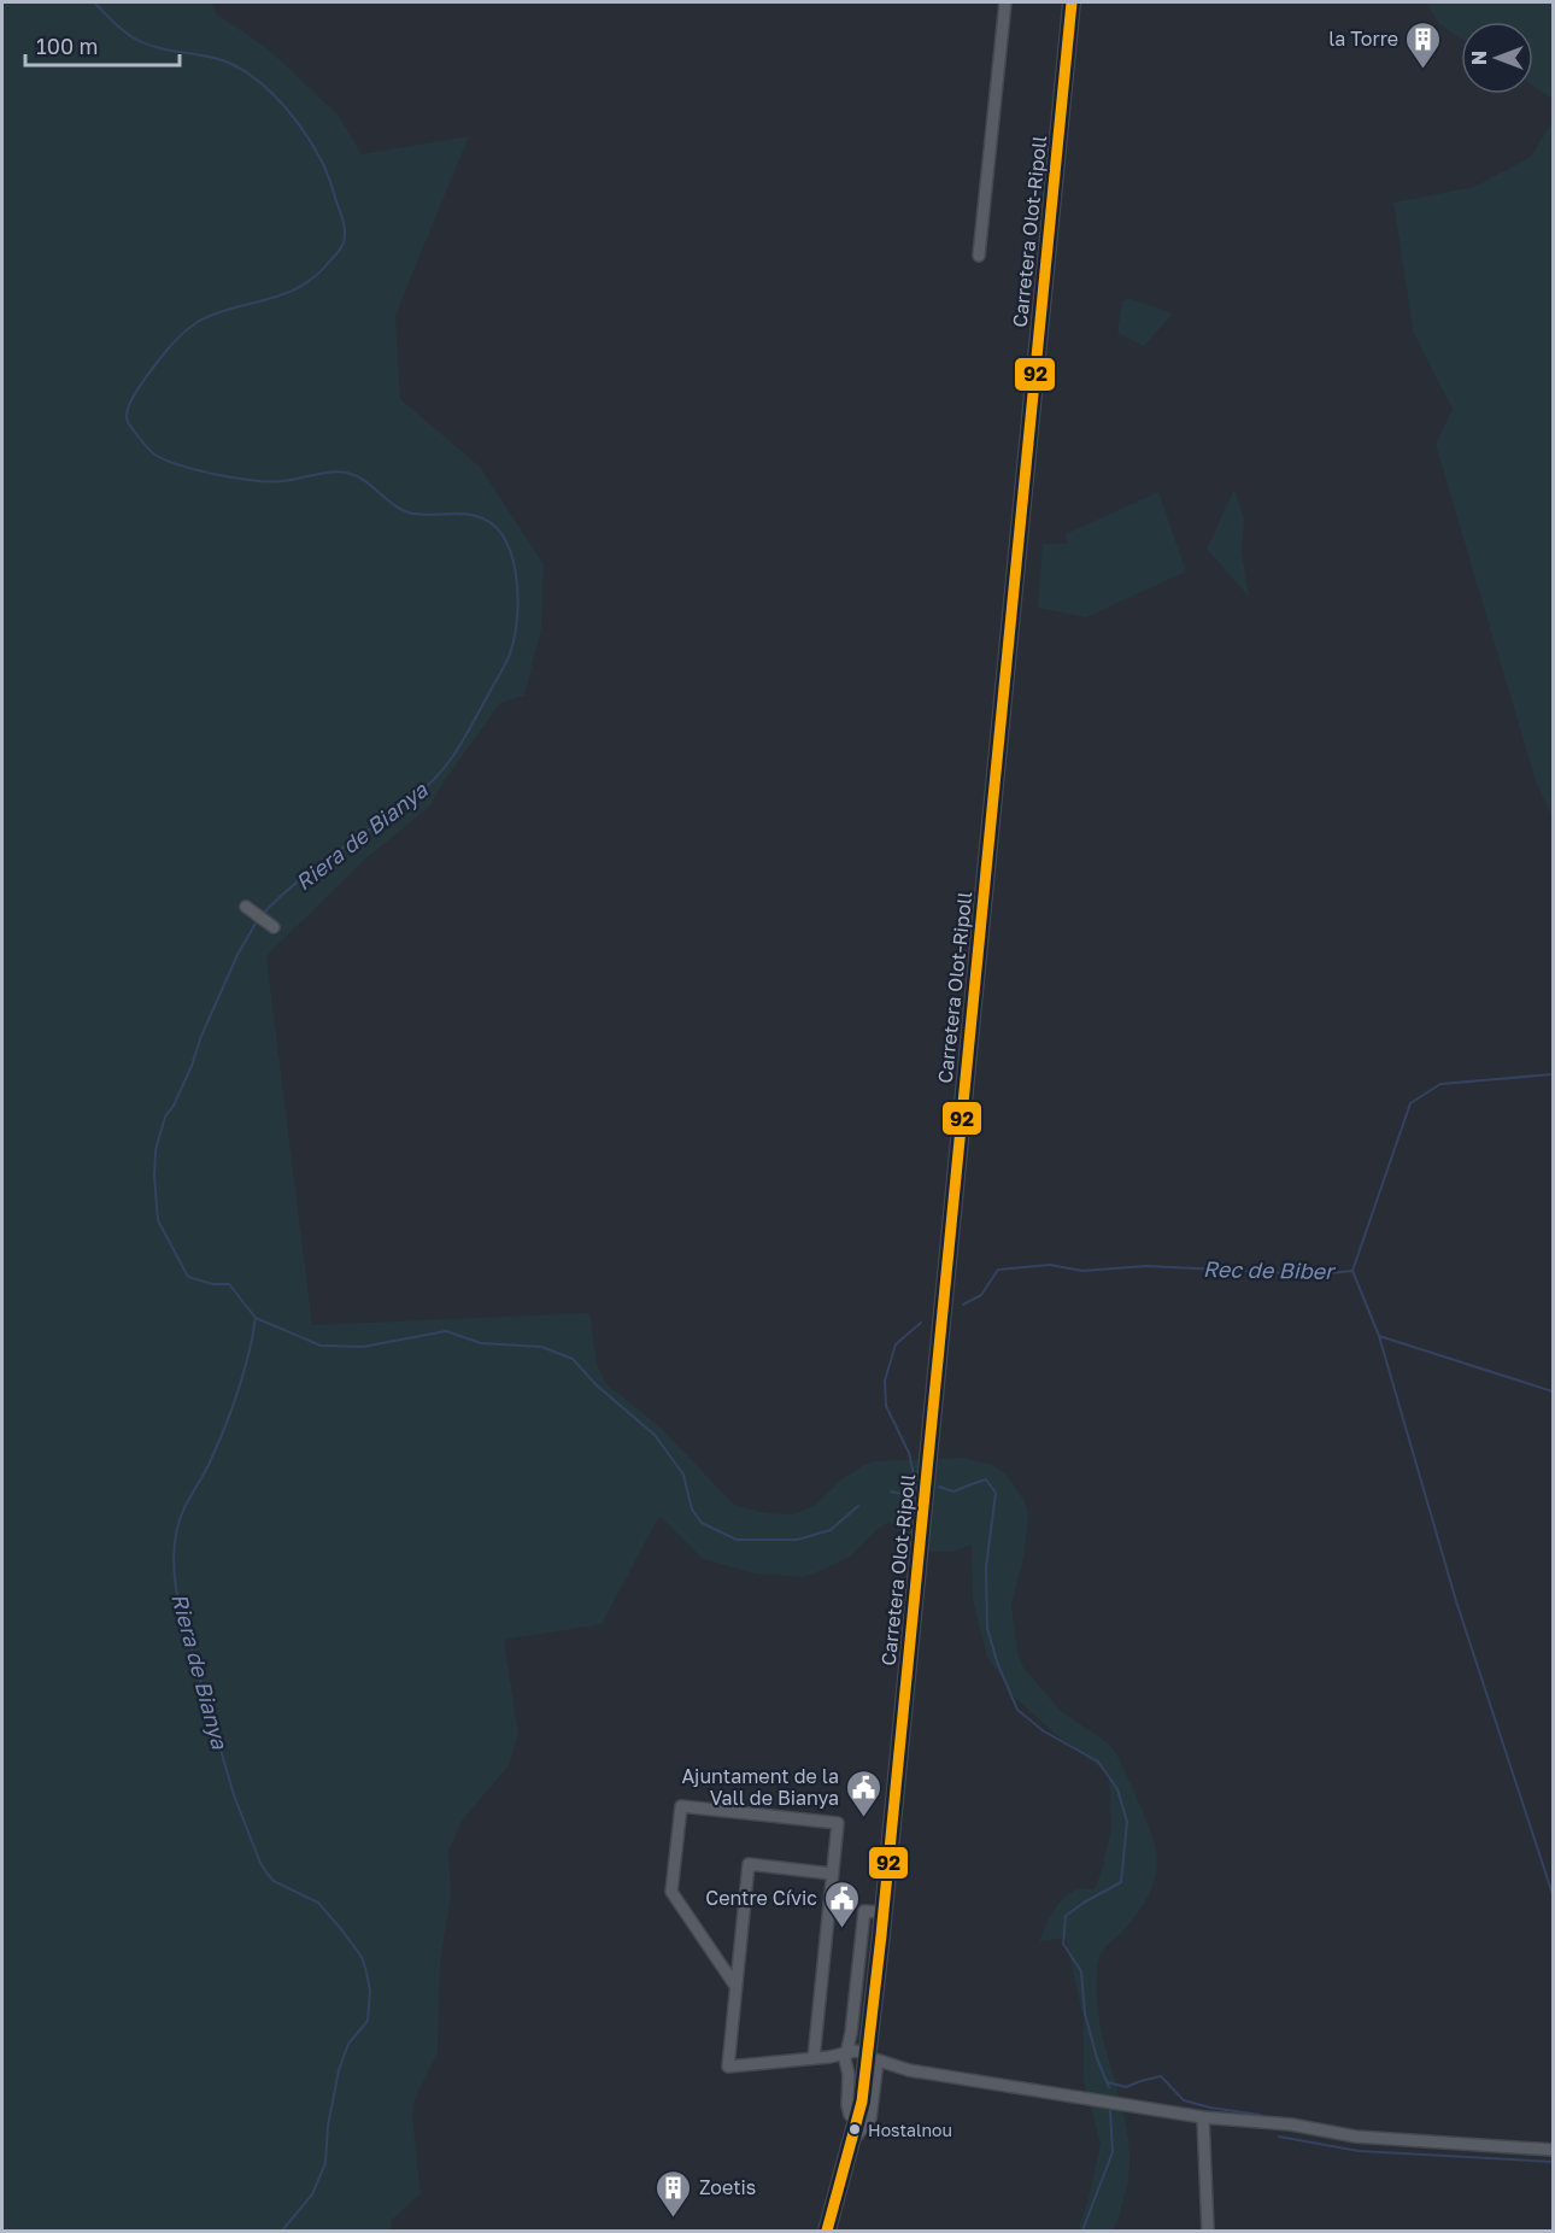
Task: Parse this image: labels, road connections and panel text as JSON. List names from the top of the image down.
{
  "streets": {
    "main road": ["Carretera Olot-Ripoll"]
  },
  "water": ["Riera de Bianya", "Rec de Biber"],
  "places": {
    "building": ["la Torre", "Zoetis"],
    "public building": ["Ajuntament de la Vall de Bianya", "Centre Cívic"],
    "other": ["Hostalnou"]
  },
  "lines": ["transit line 92"],
  "scale_bar": "100 m",
  "north": "left"
}
